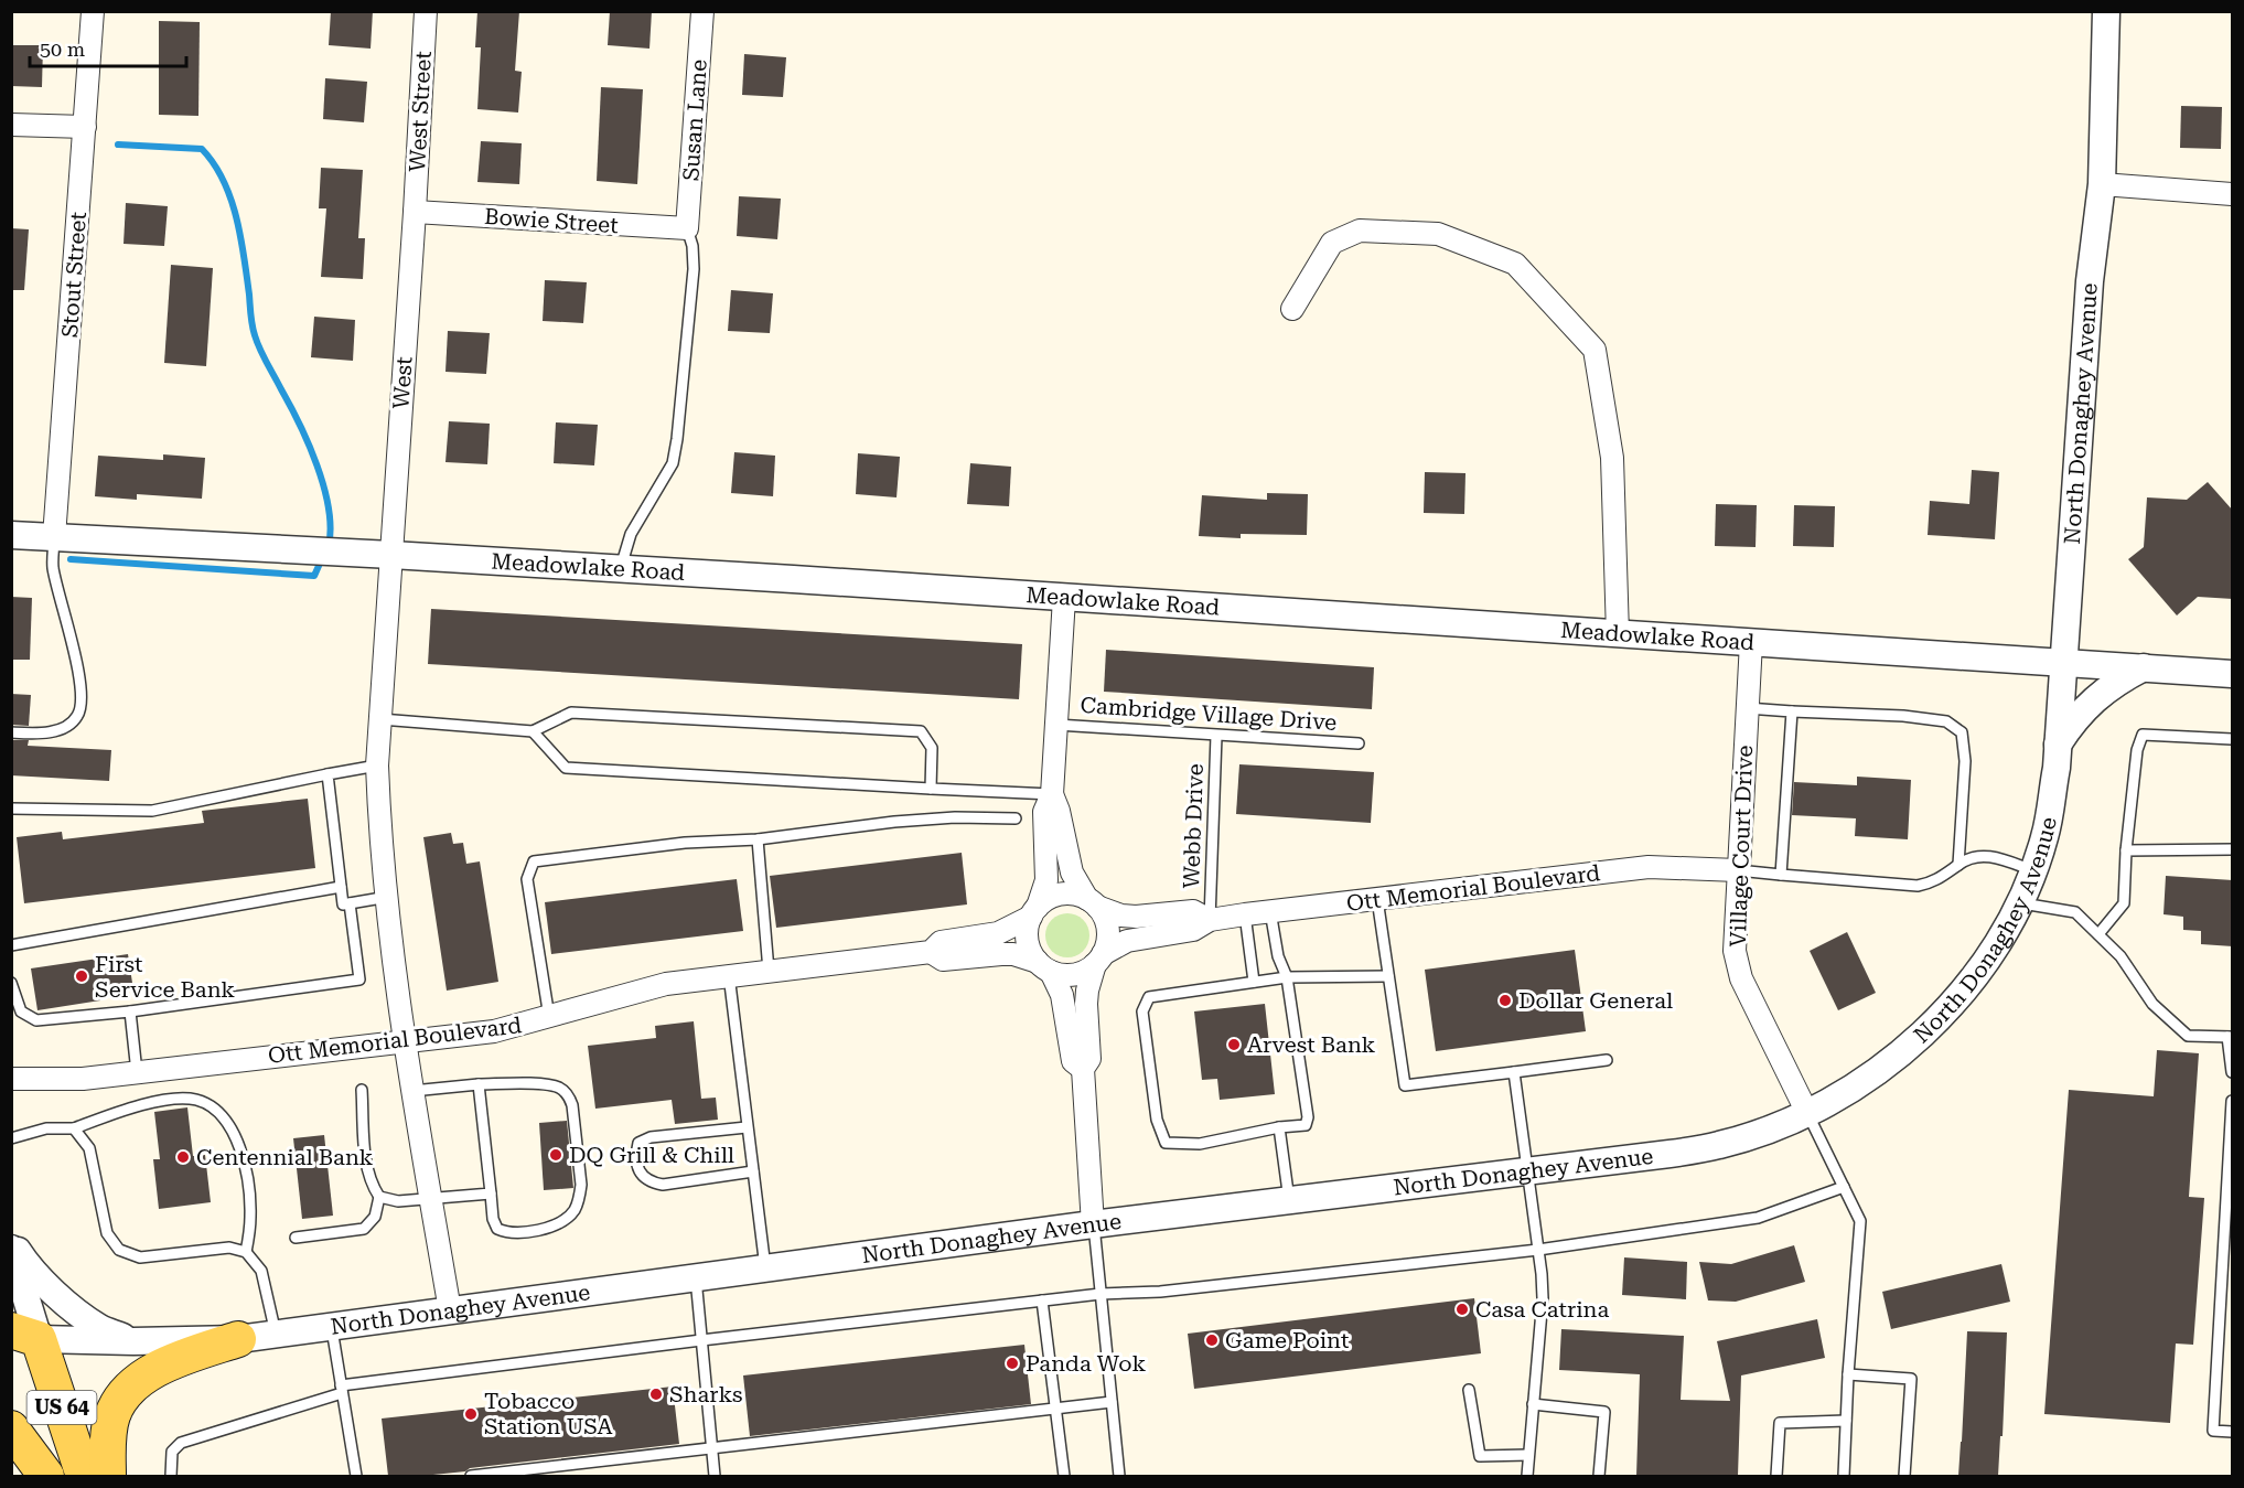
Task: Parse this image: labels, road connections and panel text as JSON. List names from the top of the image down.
{
  "streets": {
    "main road": ["US 64"],
    "street": [
      "West Street",
      "Susan Lane",
      "Bowie Street",
      "Stout Street",
      "West",
      "North Donaghey Avenue",
      "Meadowlake Road",
      "Village Court Drive",
      "Ott Memorial Boulevard"
    ],
    "lane": ["Cambridge Village Drive", "Webb Drive"]
  },
  "crossings": [
    ["West Street", "Bowie Street"],
    ["West Street", "West"],
    ["Susan Lane", "Bowie Street"],
    ["Bowie Street", "West"],
    ["Stout Street", "Meadowlake Road"],
    ["West", "North Donaghey Avenue"],
    ["West", "Meadowlake Road"],
    ["West", "Ott Memorial Boulevard"],
    ["North Donaghey Avenue", "Meadowlake Road"],
    ["North Donaghey Avenue", "Village Court Drive"],
    ["North Donaghey Avenue", "US 64"],
    ["Meadowlake Road", "Village Court Drive"],
    ["Cambridge Village Drive", "Webb Drive"],
    ["Webb Drive", "Ott Memorial Boulevard"],
    ["Village Court Drive", "Ott Memorial Boulevard"]
  ],
  "places": [
    "First Service Bank",
    "Dollar General",
    "Arvest Bank",
    "DQ Grill & Chill",
    "Centennial Bank",
    "Casa Catrina",
    "Game Point",
    "Panda Wok",
    "Sharks",
    "Tobacco Station USA"
  ],
  "scale_bar": "50 m"
}
